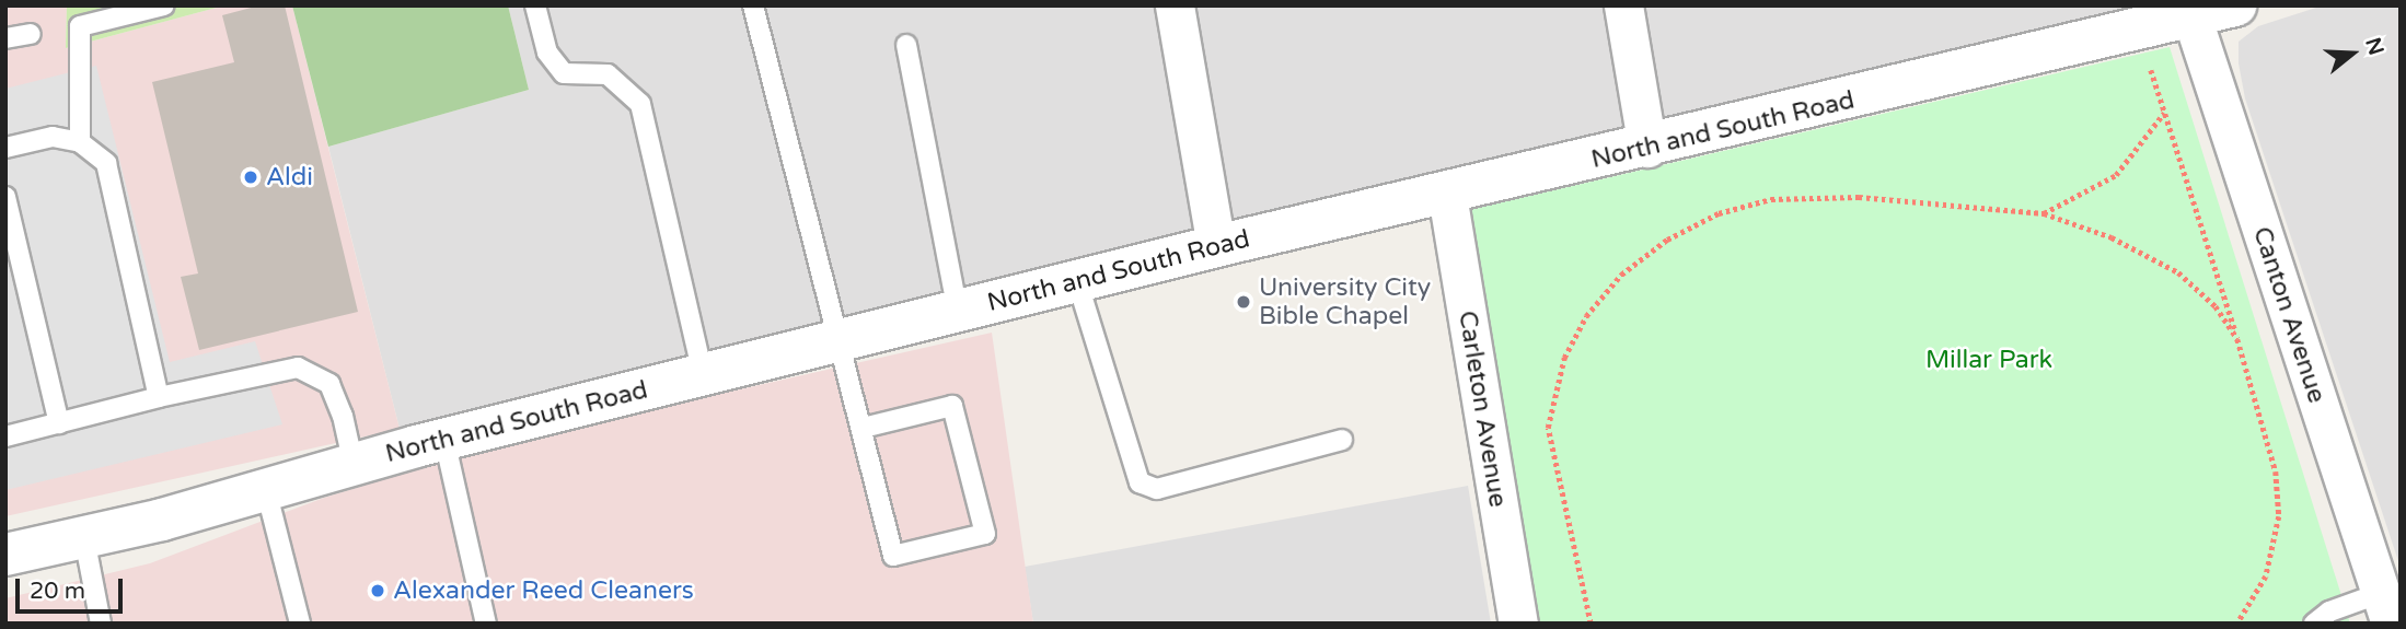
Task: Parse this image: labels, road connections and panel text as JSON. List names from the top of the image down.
{
  "streets": {
    "street": ["North and South Road", "Canton Avenue", "Carleton Avenue"]
  },
  "crossings": [
    ["North and South Road", "Canton Avenue"],
    ["North and South Road", "Carleton Avenue"]
  ],
  "parks": ["Millar Park"],
  "places": ["Aldi", "University City Bible Chapel", "Alexander Reed Cleaners"],
  "scale_bar": "20 m",
  "north": "right"
}
